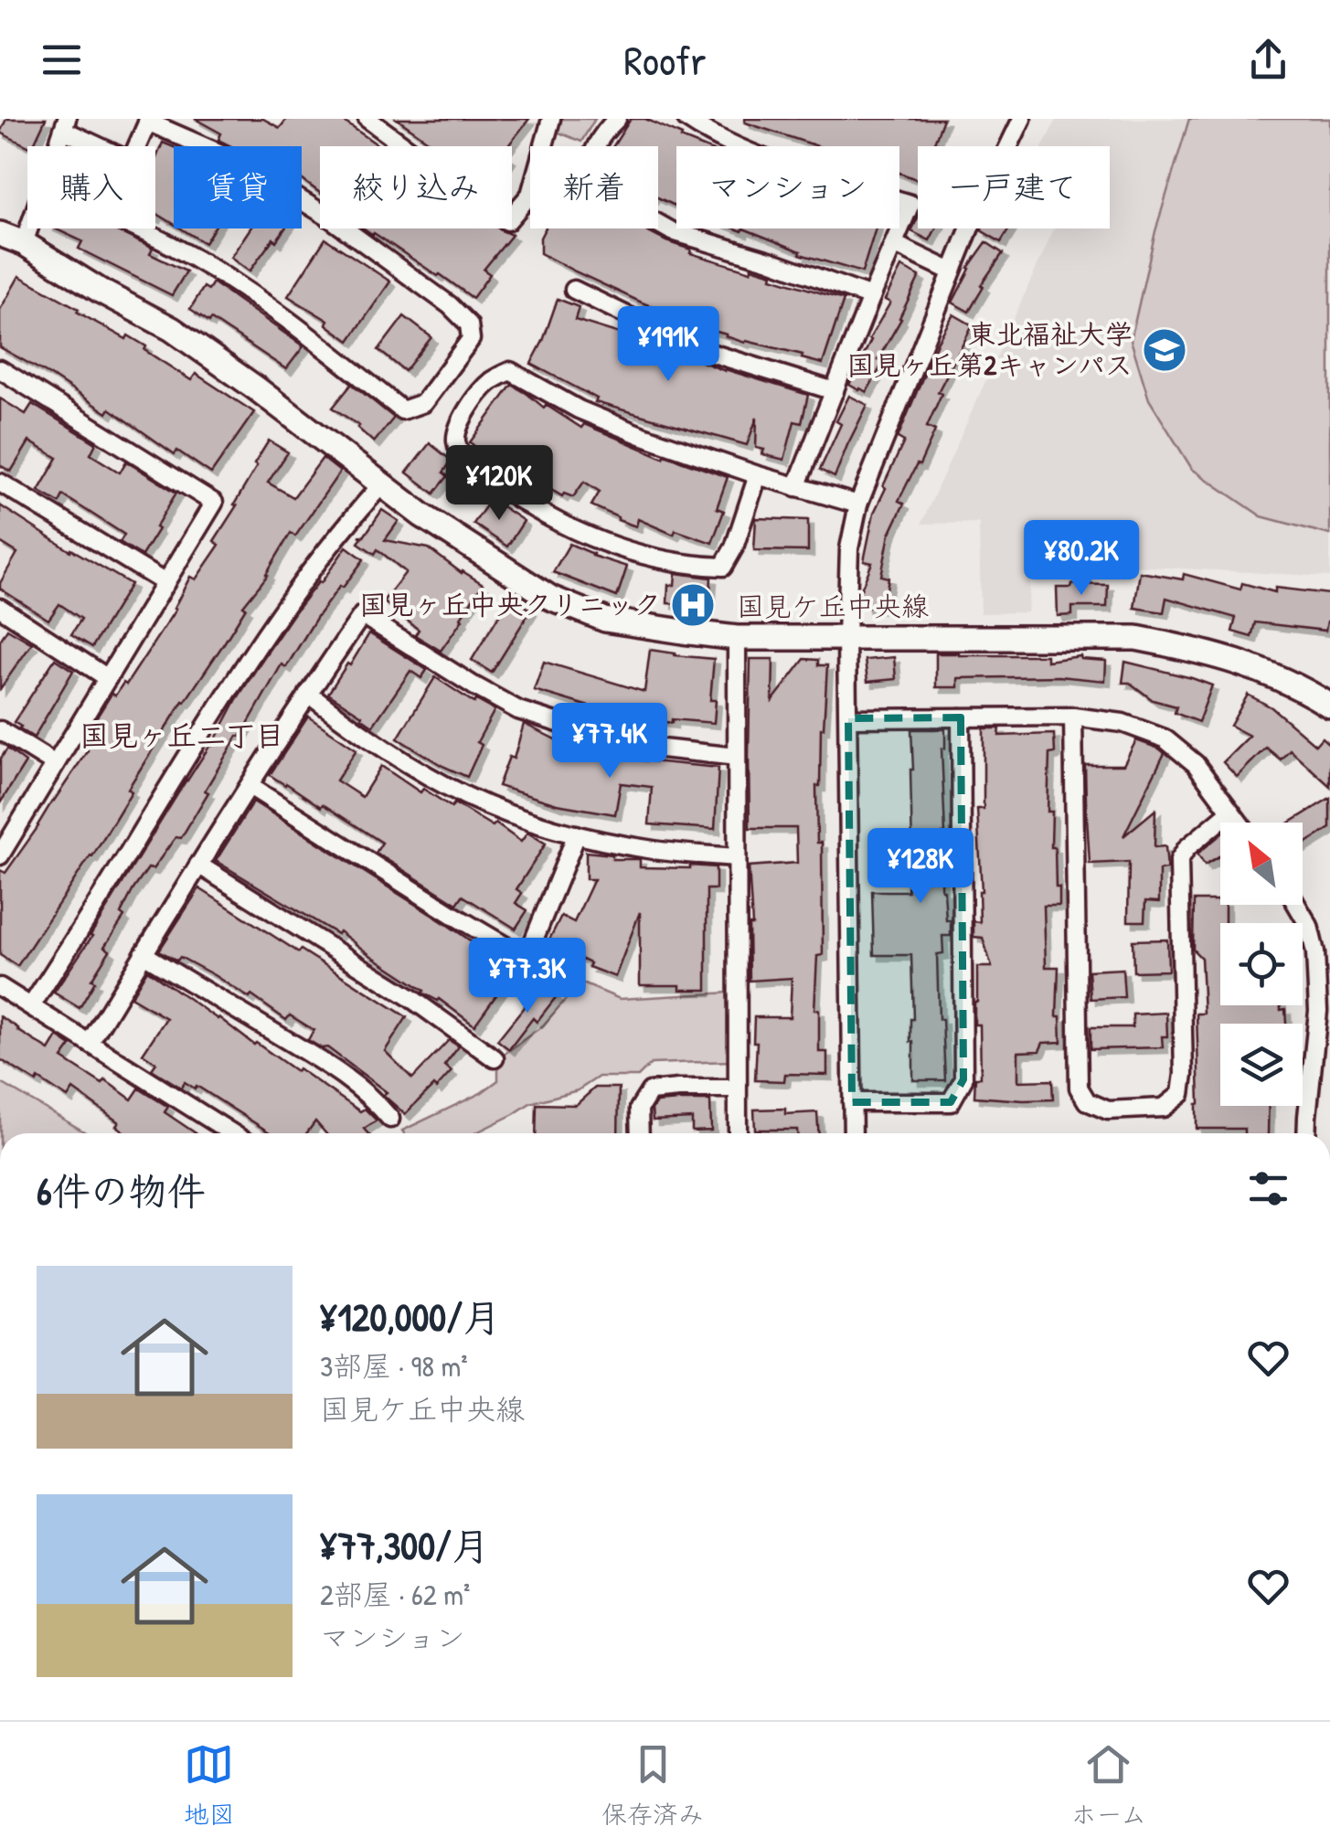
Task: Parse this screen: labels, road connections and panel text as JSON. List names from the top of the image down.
{
  "streets": {
    "street": ["国見ケ丘中央線"]
  },
  "districts": ["国見ヶ丘二丁目"],
  "places": {
    "school or university": ["東北福祉大学 国見ヶ丘第2キャンパス"],
    "hospital": ["国見ヶ丘中央クリニック"]
  },
  "north": "top left",
  "page": {
    "header": "Roofr",
    "chip": [
      "購入",
      "賃貸",
      "絞り込み",
      "新着",
      "マンション",
      "一戸建て"
    ],
    "price": [
      "¥191K",
      "¥120K",
      "¥80.2K",
      "¥77.4K",
      "¥128K",
      "¥77.3K"
    ],
    "heading": "6件の物件",
    "list": [
      {
        "name": "¥120,000/月",
        "note": "3部屋 · 98 m² · 国見ケ丘中央線"
      },
      {
        "name": "¥77,300/月",
        "note": "2部屋 · 62 m² · マンション"
      }
    ],
    "tabs": ["地図", "保存済み", "ホーム"]
  }
}
